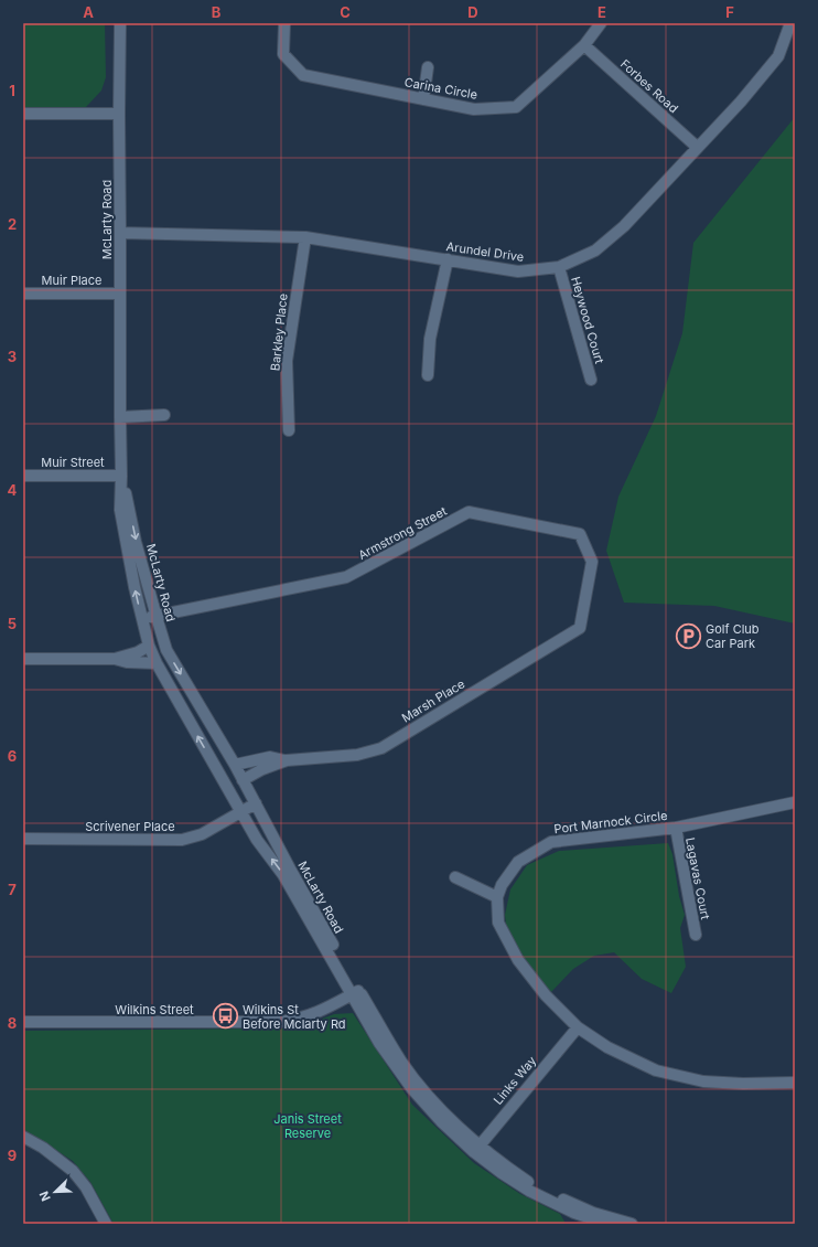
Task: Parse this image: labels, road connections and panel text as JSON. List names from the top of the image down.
{
  "streets": {
    "street": [
      "Forbes Road",
      "Carina Circle",
      "McLarty Road",
      "Arundel Drive",
      "Muir Place",
      "Heywood Court",
      "Barkley Place",
      "Muir Street",
      "Armstrong Street",
      "Marsh Place",
      "Port Marnock Circle",
      "Scrivener Place",
      "Lagavas Court",
      "Wilkins Street",
      "Links Way"
    ]
  },
  "crossings": [
    ["Forbes Road", "Carina Circle"],
    ["Forbes Road", "Arundel Drive"],
    ["McLarty Road", "Arundel Drive"],
    ["McLarty Road", "Muir Place"],
    ["McLarty Road", "Muir Street"],
    ["McLarty Road", "Armstrong Street"],
    ["McLarty Road", "Marsh Place"],
    ["McLarty Road", "Scrivener Place"],
    ["McLarty Road", "Wilkins Street"],
    ["McLarty Road", "Links Way"],
    ["Arundel Drive", "Heywood Court"],
    ["Arundel Drive", "Barkley Place"],
    ["Armstrong Street", "Marsh Place"],
    ["Port Marnock Circle", "Lagavas Court"],
    ["Port Marnock Circle", "Links Way"]
  ],
  "parks": ["Janis Street Reserve"],
  "places": {
    "parking": ["Golf Club Car Park"],
    "bus stop": ["Wilkins St Before Mclarty Rd"]
  },
  "north": "bottom left",
  "grid": {
    "columns": [
      "A",
      "B",
      "C",
      "D",
      "E",
      "F"
    ],
    "rows": [
      "1",
      "2",
      "3",
      "4",
      "5",
      "6",
      "7",
      "8",
      "9"
    ]
  }
}
